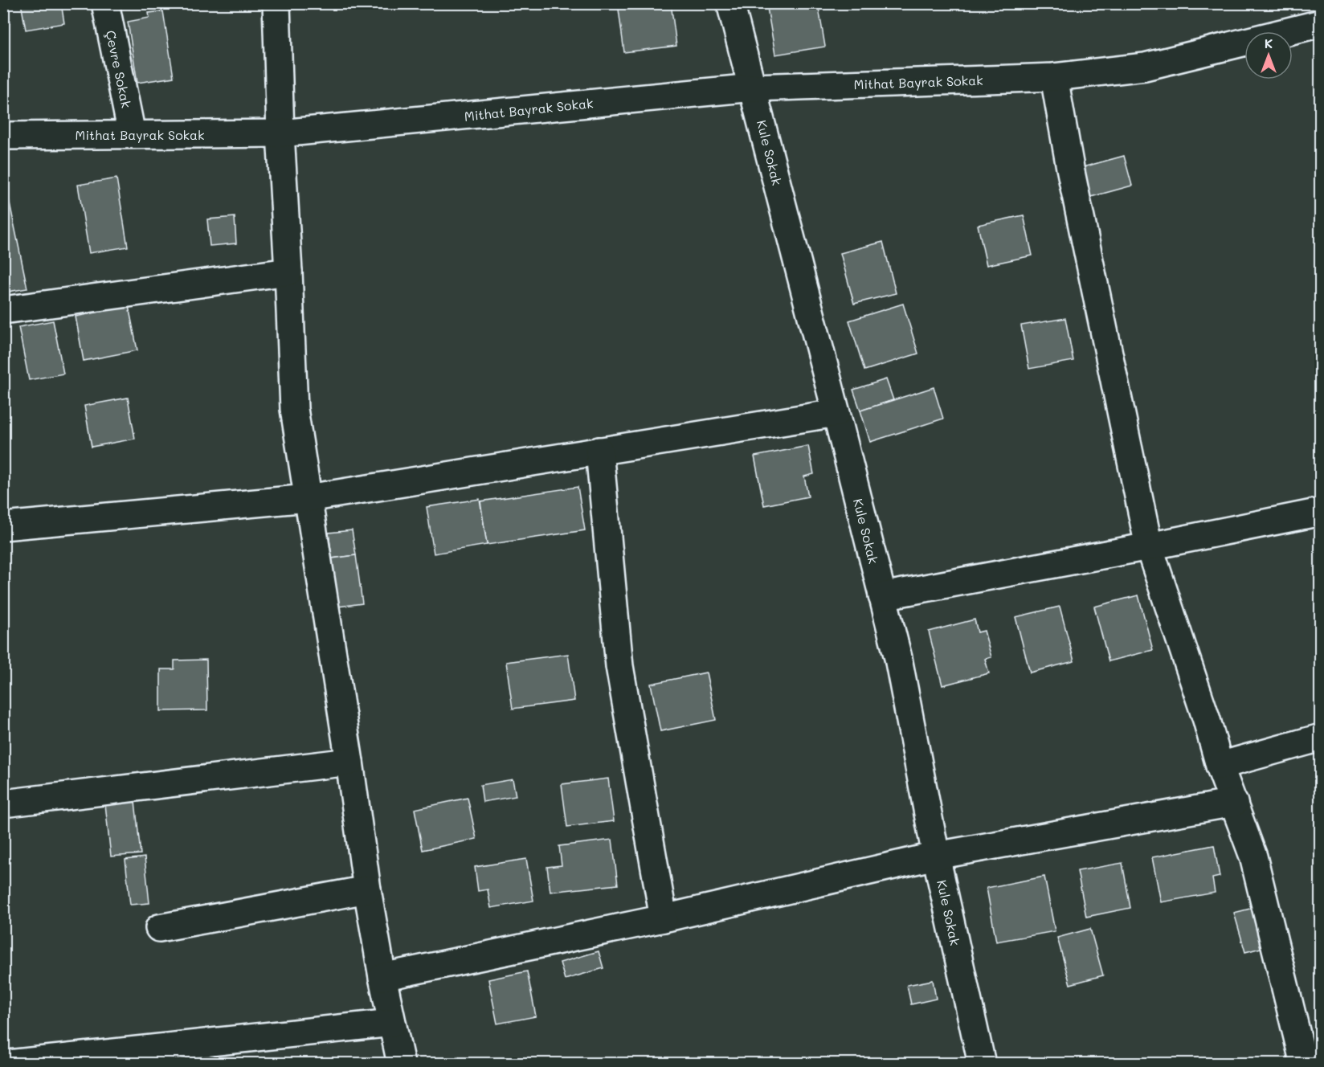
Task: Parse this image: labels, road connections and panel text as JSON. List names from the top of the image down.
{
  "streets": {
    "street": ["Çevre Sokak", "Mithat Bayrak Sokak", "Kule Sokak"]
  },
  "crossings": [
    ["Çevre Sokak", "Mithat Bayrak Sokak"],
    ["Mithat Bayrak Sokak", "Kule Sokak"]
  ],
  "north": "top"
}
